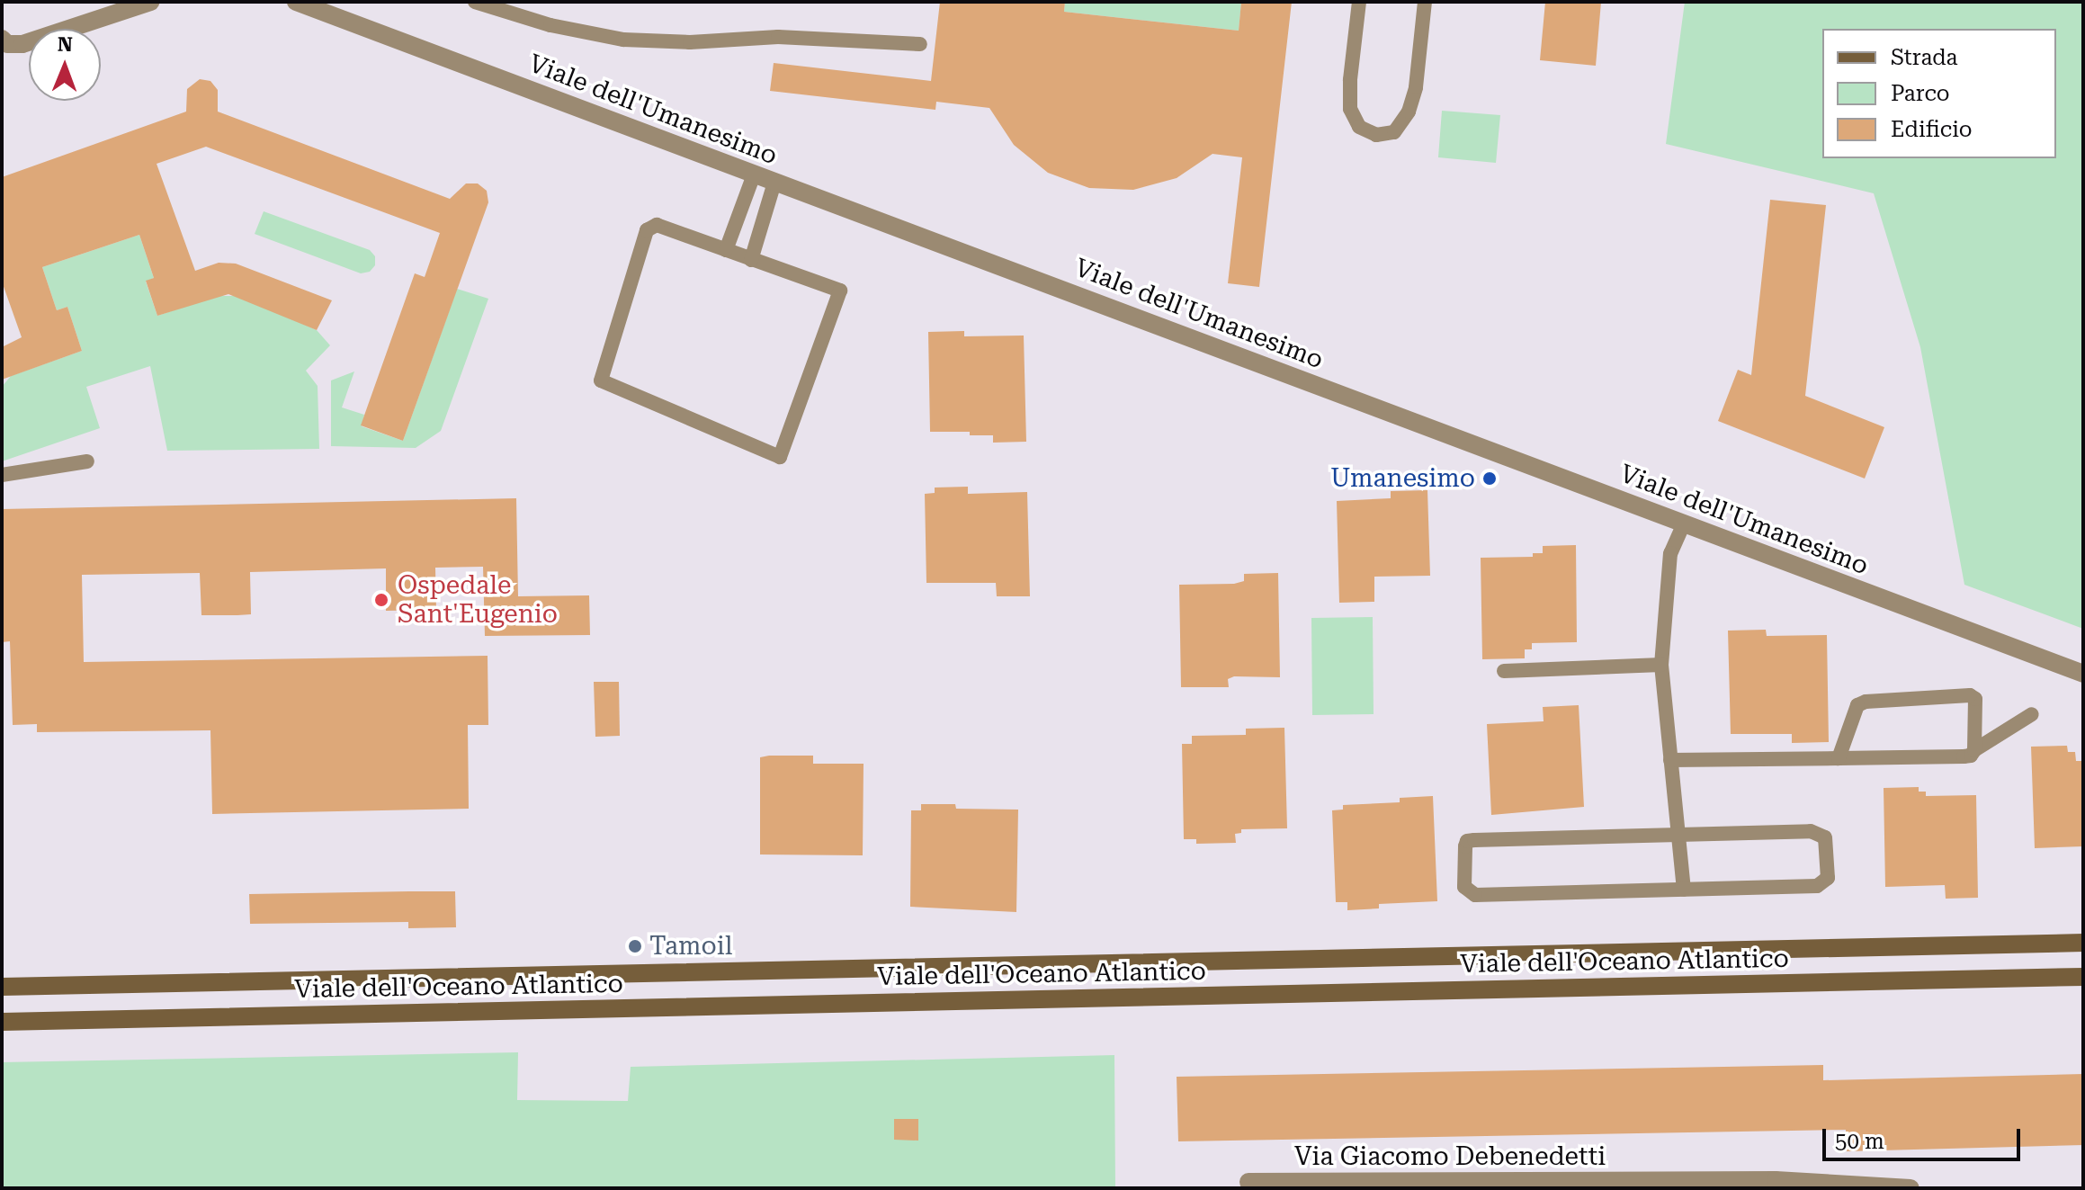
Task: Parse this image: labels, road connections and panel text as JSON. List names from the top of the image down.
{
  "streets": {
    "main road": ["Viale dell'Oceano Atlantico"],
    "street": ["Viale dell'Umanesimo", "Via Giacomo Debenedetti"]
  },
  "places": ["Umanesimo", "Ospedale Sant'Eugenio", "Tamoil"],
  "legend": ["Strada", "Parco", "Edificio"],
  "scale_bar": "50 m",
  "north": "top"
}
